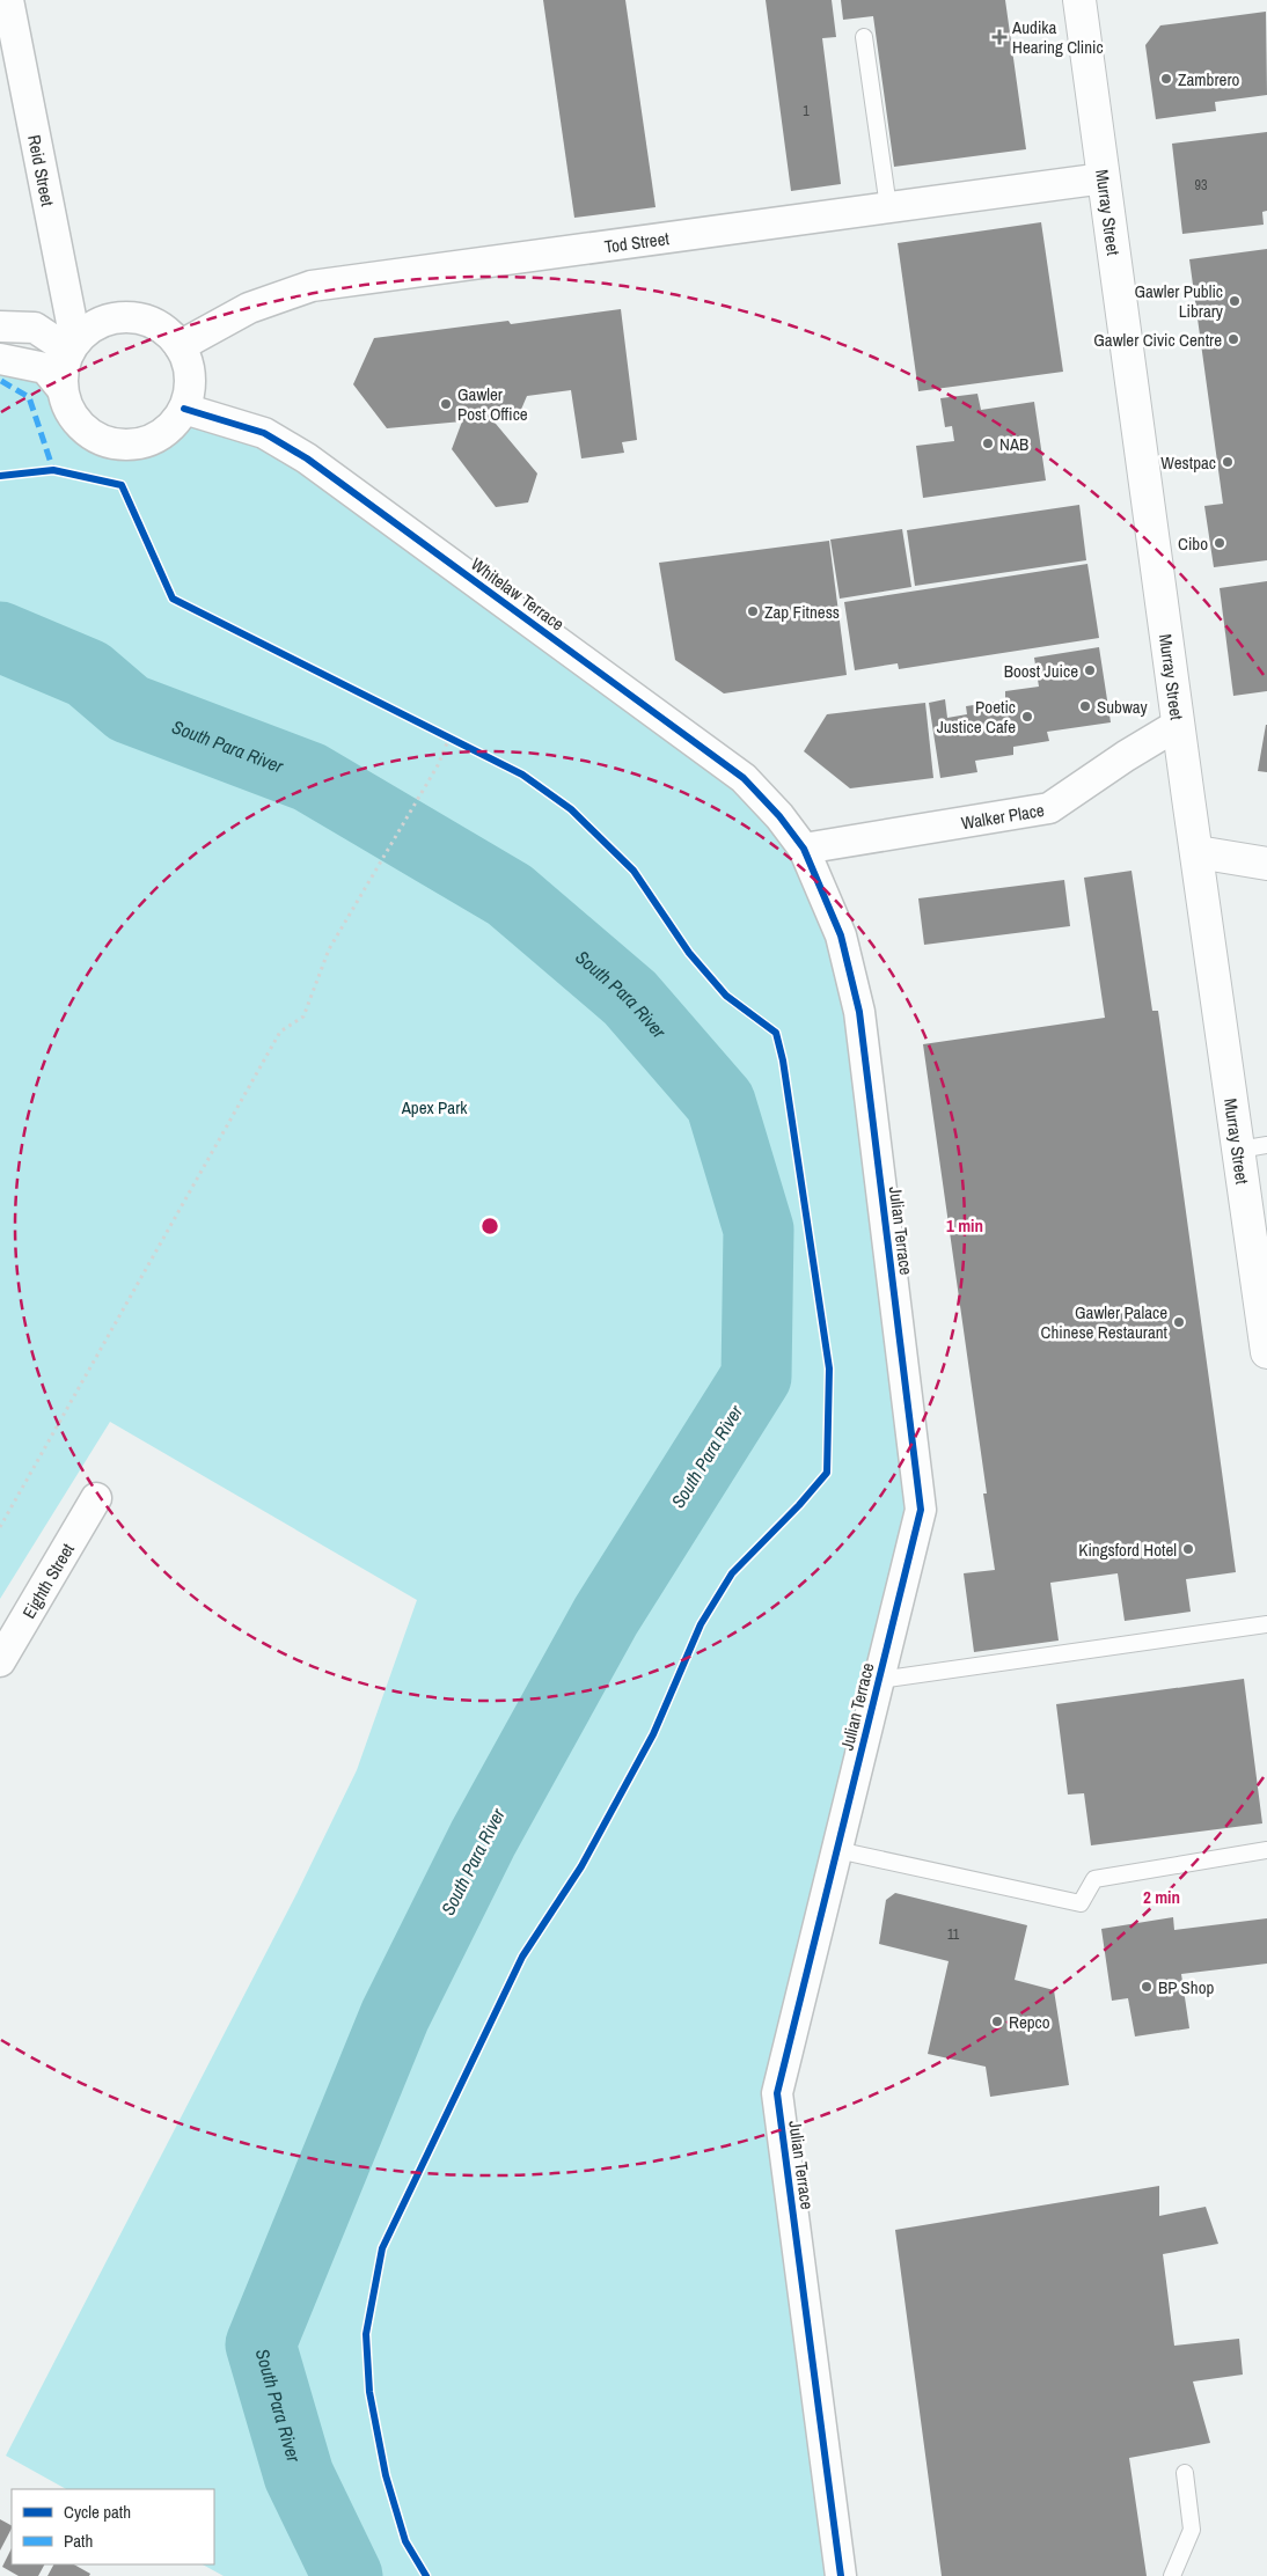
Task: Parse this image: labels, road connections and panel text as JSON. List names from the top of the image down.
{
  "streets": {
    "main road": ["Murray Street"],
    "street": [
      "Reid Street",
      "Tod Street",
      "Whitelaw Terrace",
      "Walker Place",
      "Julian Terrace",
      "Eighth Street"
    ]
  },
  "crossings": [
    ["Reid Street", "Tod Street"],
    ["Reid Street", "Whitelaw Terrace"],
    ["Murray Street", "Tod Street"],
    ["Murray Street", "Walker Place"],
    ["Tod Street", "Whitelaw Terrace"],
    ["Whitelaw Terrace", "Walker Place"],
    ["Whitelaw Terrace", "Julian Terrace"],
    ["Walker Place", "Julian Terrace"]
  ],
  "water": ["South Para River"],
  "parks": ["Apex Park"],
  "places": {
    "health": ["Audika Hearing Clinic"],
    "other": [
      "Zambrero",
      "Gawler Public Library",
      "Gawler Civic Centre",
      "Gawler Post Office",
      "NAB",
      "Westpac",
      "Cibo",
      "Zap Fitness",
      "Boost Juice",
      "Subway",
      "Poetic Justice Cafe",
      "Gawler Palace Chinese Restaurant",
      "Kingsford Hotel",
      "BP Shop",
      "Repco"
    ]
  },
  "house_numbers": ["1", "93", "11"],
  "legend": ["Cycle path", "Path"],
  "rings": ["1 min", "2 min"]
}
